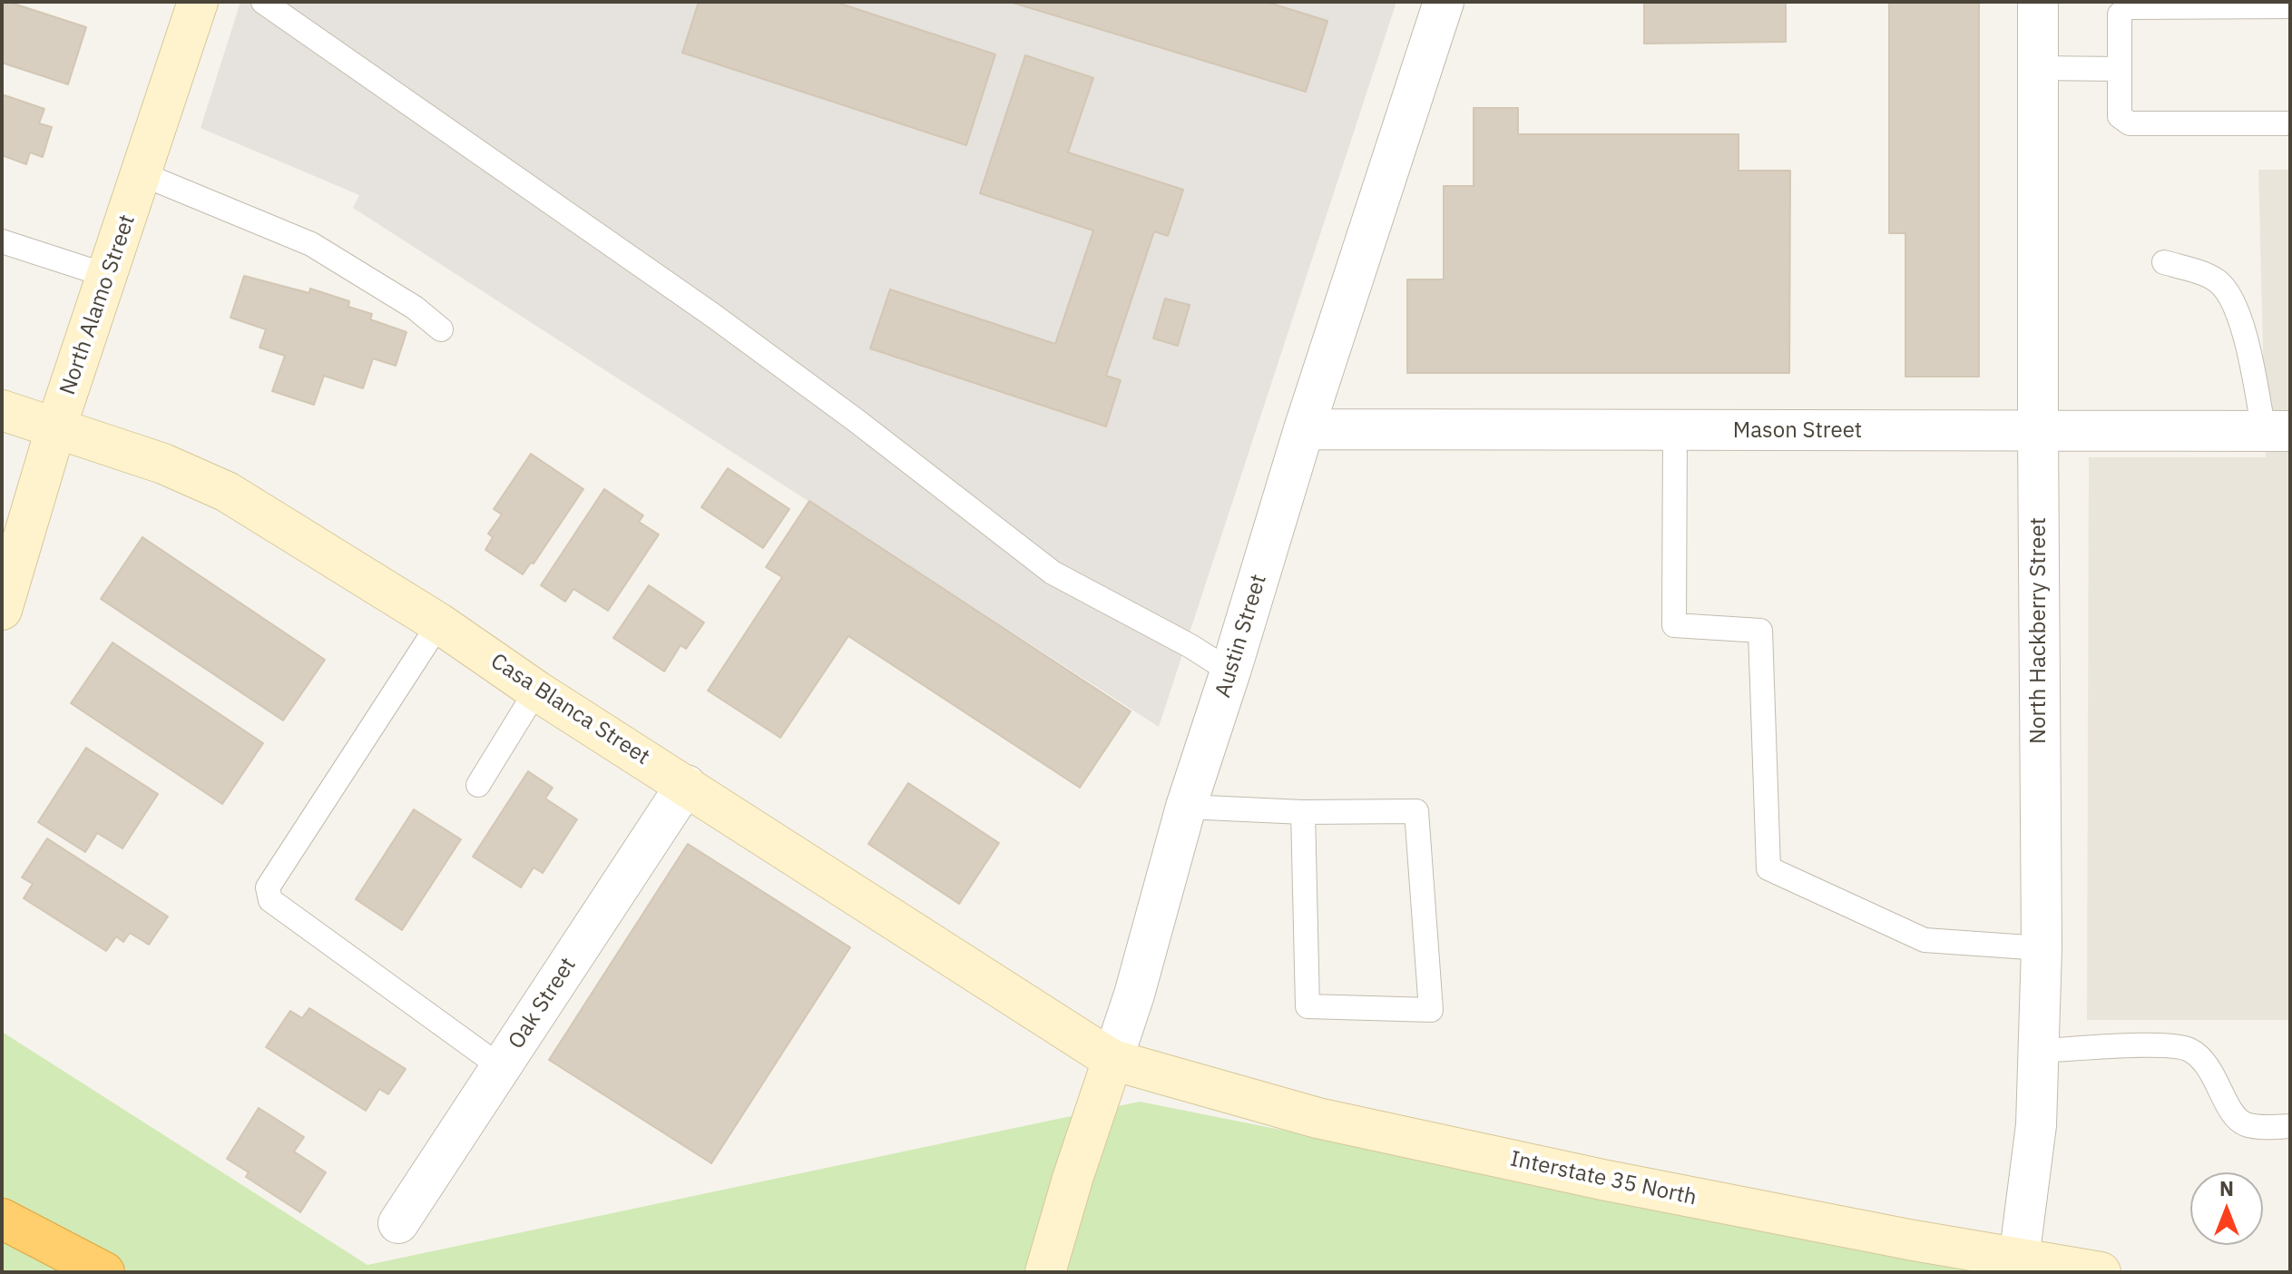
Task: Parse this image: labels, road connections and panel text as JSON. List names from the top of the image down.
{
  "streets": {
    "main road": [
      "North Alamo Street",
      "Austin Street",
      "Casa Blanca Street",
      "Interstate 35 North"
    ],
    "street": ["Mason Street", "North Hackberry Street", "Oak Street"]
  },
  "crossings": [
    ["North Alamo Street", "Casa Blanca Street"],
    ["Mason Street", "North Hackberry Street"],
    ["Mason Street", "Austin Street"],
    ["North Hackberry Street", "Interstate 35 North"],
    ["Austin Street", "Casa Blanca Street"],
    ["Austin Street", "Interstate 35 North"],
    ["Casa Blanca Street", "Oak Street"],
    ["Casa Blanca Street", "Interstate 35 North"]
  ],
  "north": "top"
}
